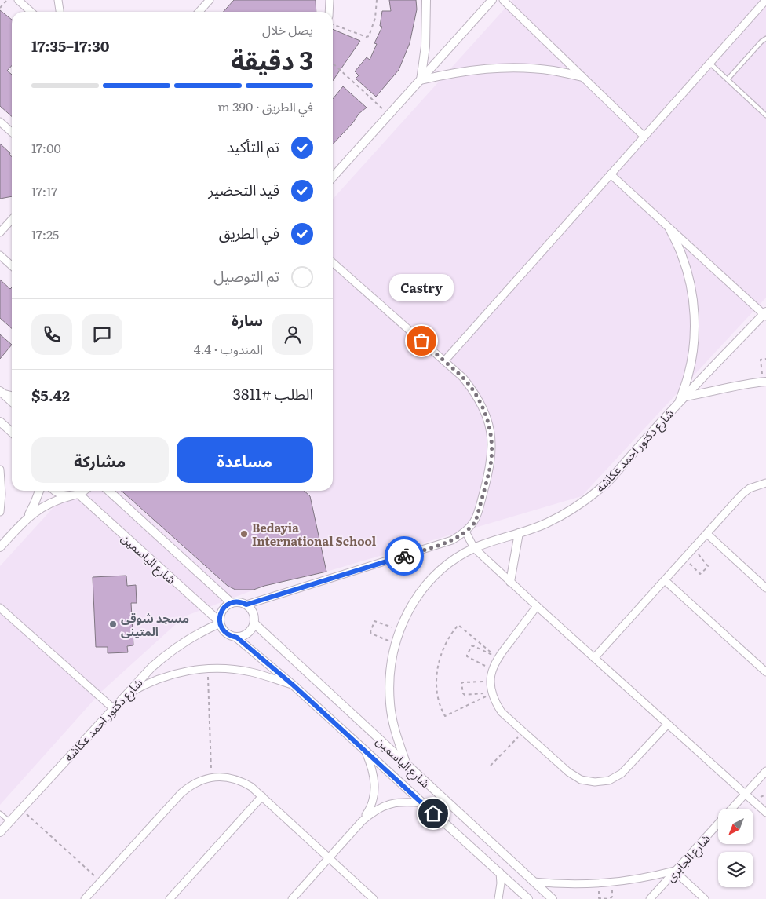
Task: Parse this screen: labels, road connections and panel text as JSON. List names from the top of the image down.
{
  "streets": {
    "street": ["شارع دكتور احمد عكاشه", "شارع الياسمين", "شارع الجابرى"]
  },
  "crossings": [
    ["شارع دكتور احمد عكاشه", "شارع الياسمين"]
  ],
  "places": ["Castry", "Bedayia International School", "مسجد شوقى المتينى"],
  "north": "bottom left",
  "page": {
    "heading": ["3 دقيقة", "يصل خلال", "17:30–17:35"],
    "panel": [
      "سارة",
      "المندوب · 4.4",
      "الطلب #3811",
      "$5.42"
    ],
    "bar": "في الطريق · 390 m",
    "list": [
      ["تم التأكيد", "17:00"],
      ["قيد التحضير", "17:17"],
      ["في الطريق", "17:25"],
      "تم التوصيل"
    ],
    "bubble": "Castry",
    "buttons": ["مساعدة", "مشاركة"]
  }
}
